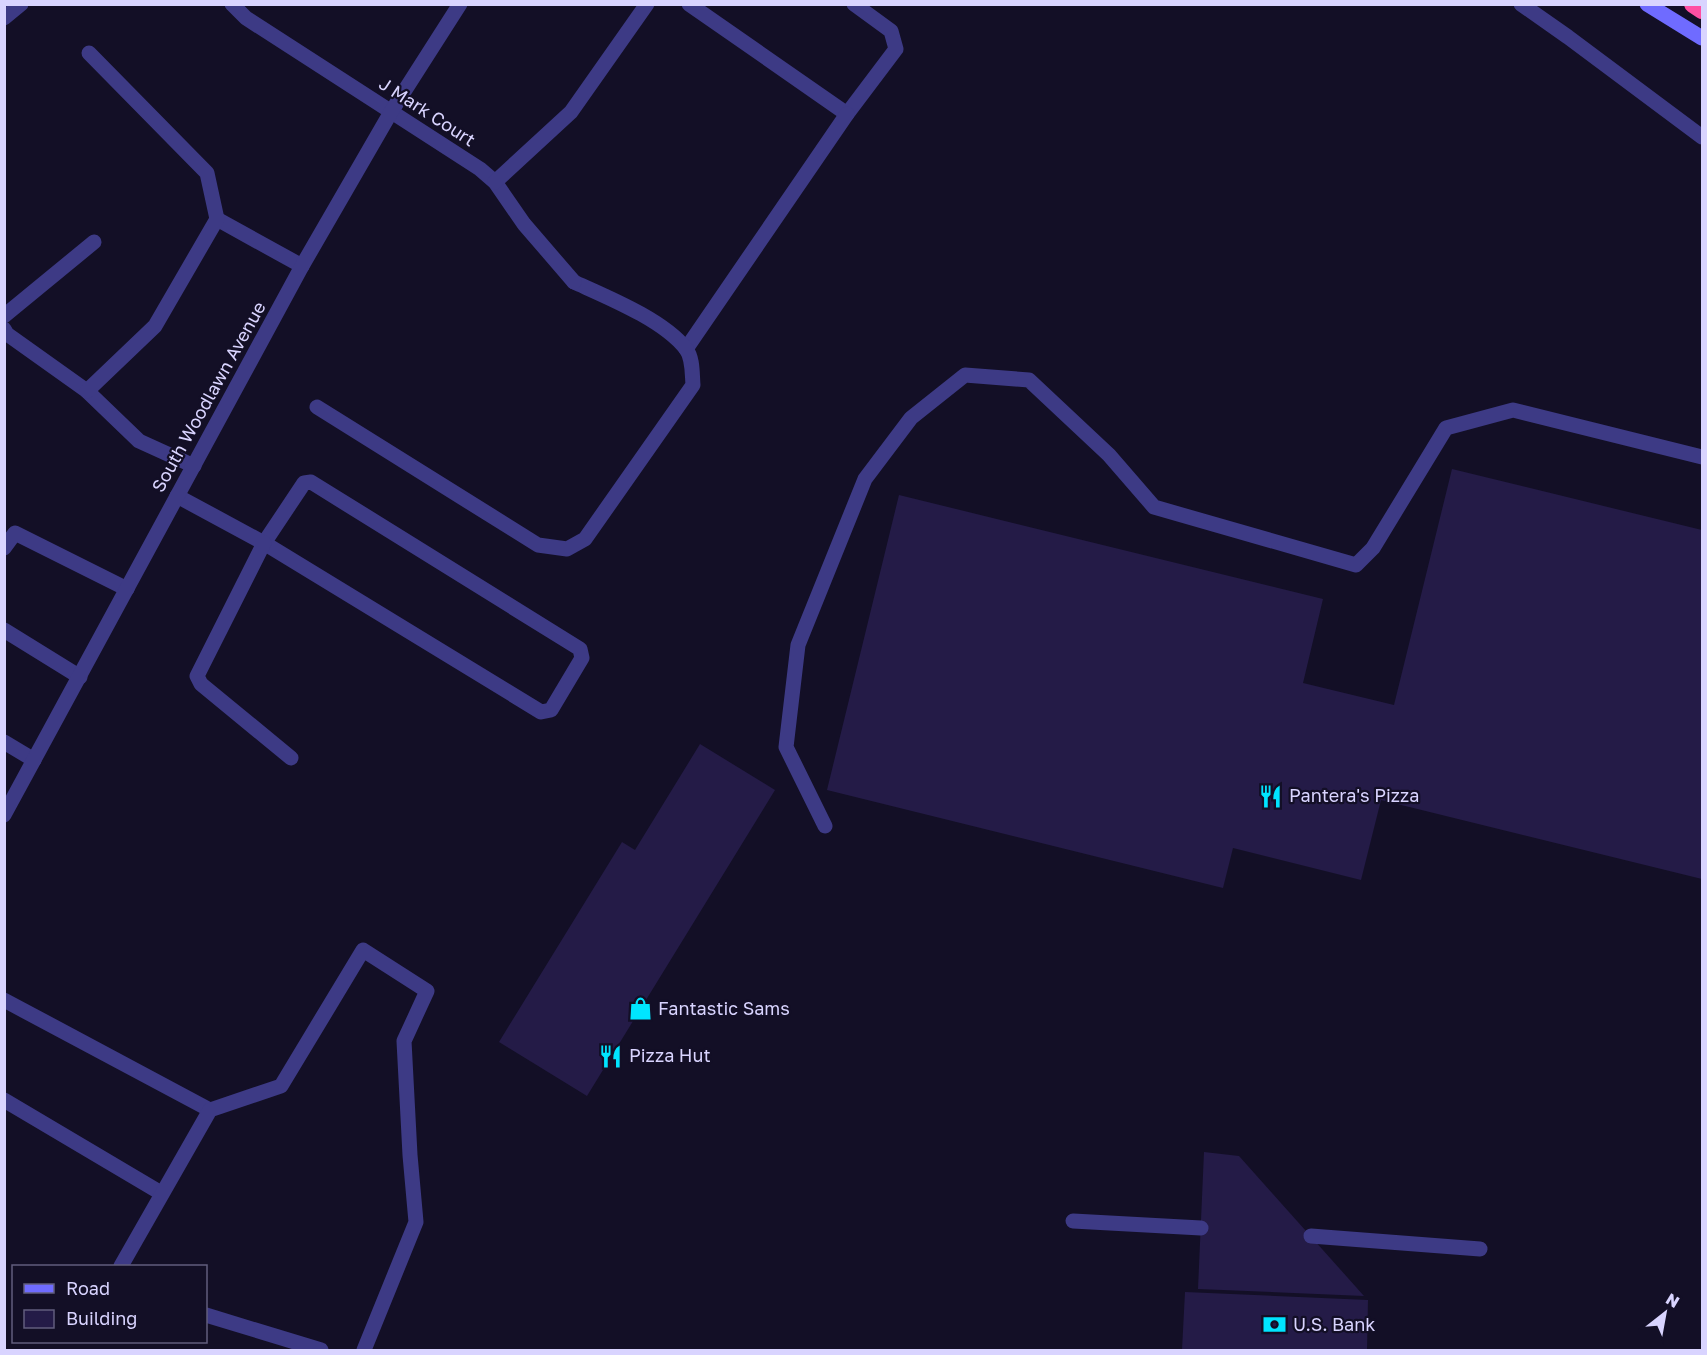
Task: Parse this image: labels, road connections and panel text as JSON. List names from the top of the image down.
{
  "streets": {
    "street": ["J Mark Court", "South Woodlawn Avenue"]
  },
  "crossings": [
    ["J Mark Court", "South Woodlawn Avenue"]
  ],
  "places": {
    "restaurant": ["Pantera's Pizza", "Pizza Hut"],
    "shop": ["Fantastic Sams"],
    "bank": ["U.S. Bank"]
  },
  "legend": ["Road", "Building"],
  "north": "top right"
}
